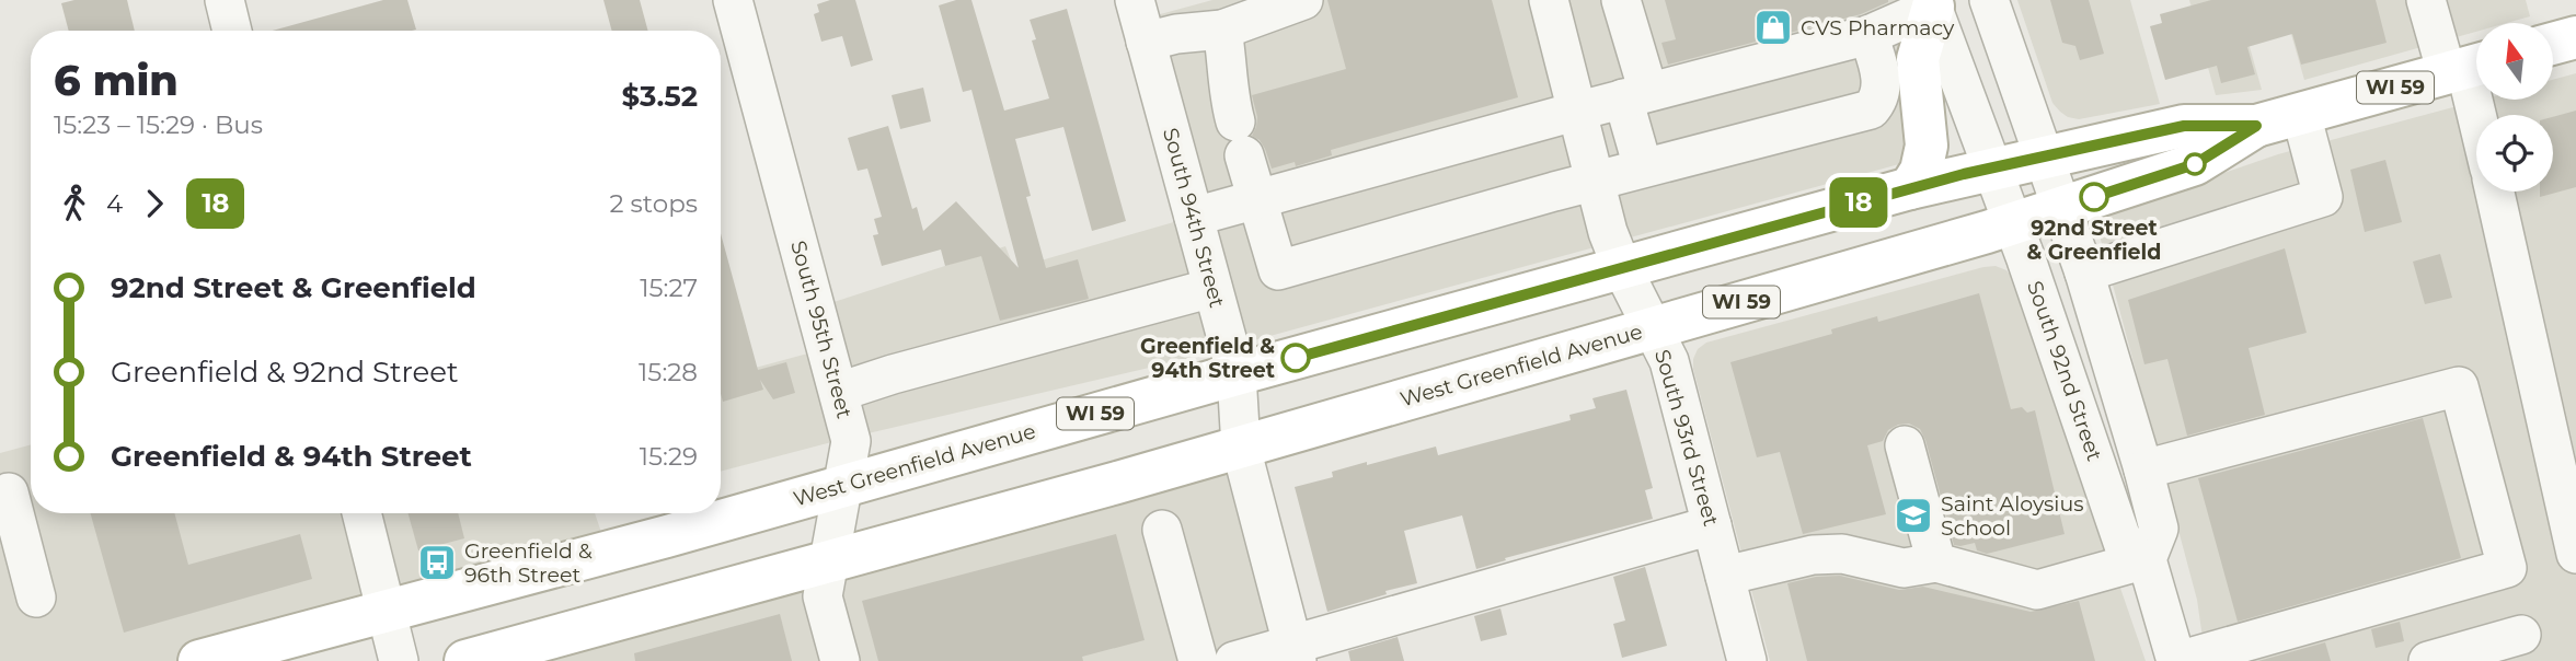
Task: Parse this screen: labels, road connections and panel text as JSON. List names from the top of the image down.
{
  "streets": {
    "main road": ["WI 59", "West Greenfield Avenue"],
    "street": [
      "South 94th Street",
      "South 95th Street",
      "South 92nd Street",
      "South 93rd Street"
    ]
  },
  "crossings": [
    ["South 94th Street", "West Greenfield Avenue"],
    ["South 95th Street", "West Greenfield Avenue"],
    ["West Greenfield Avenue", "South 92nd Street"],
    ["West Greenfield Avenue", "South 93rd Street"]
  ],
  "places": {
    "shop": ["CVS Pharmacy"],
    "other": ["92nd Street & Greenfield", "Greenfield & 94th Street"],
    "school or university": ["Saint Aloysius School"],
    "bus stop": ["Greenfield & 96th Street"]
  },
  "lines": ["bus line 18"],
  "north": "top",
  "page": {
    "on_map": "18",
    "heading": ["6 min", "15:23 – 15:29 · Bus", "$3.52"],
    "legs": ["4", "18", "2 stops"],
    "list": [
      {
        "name": "92nd Street & Greenfield",
        "value": "15:27"
      },
      {
        "name": "Greenfield & 92nd Street",
        "value": "15:28"
      },
      {
        "name": "Greenfield & 94th Street",
        "value": "15:29"
      }
    ]
  }
}
